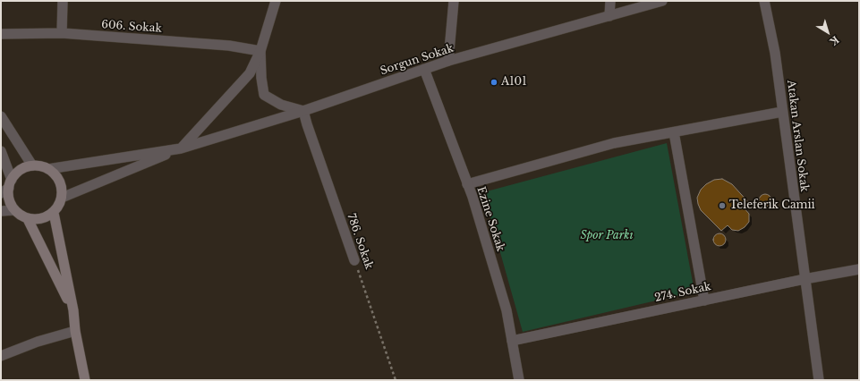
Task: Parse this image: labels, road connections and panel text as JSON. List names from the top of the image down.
{
  "streets": {
    "street": [
      "606. Sokak",
      "Sorgun Sokak",
      "Atakan Arslan Sokak",
      "Ezine Sokak",
      "786. Sokak",
      "274. Sokak"
    ]
  },
  "crossings": [
    ["Sorgun Sokak", "Ezine Sokak"],
    ["Sorgun Sokak", "786. Sokak"],
    ["Atakan Arslan Sokak", "274. Sokak"],
    ["Ezine Sokak", "274. Sokak"]
  ],
  "parks": ["Spor Parkı"],
  "places": ["A101", "Teleferik Camii"],
  "north": "bottom right"
}
